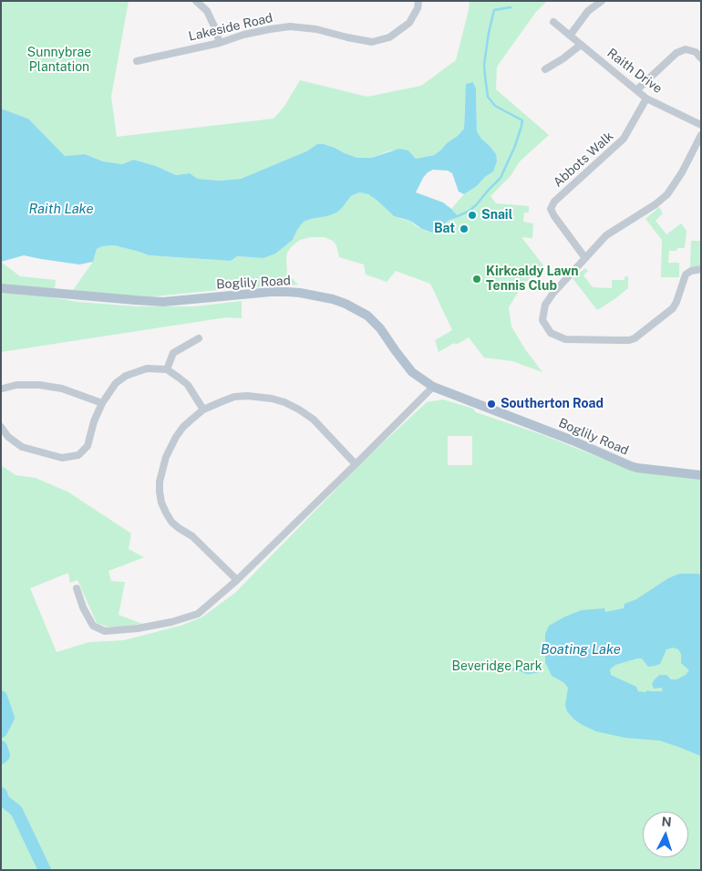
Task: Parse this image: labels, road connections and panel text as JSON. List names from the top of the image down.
{
  "streets": {
    "main road": ["Boglily Road"],
    "street": ["Lakeside Road", "Raith Drive", "Abbots Walk"]
  },
  "crossings": [
    ["Raith Drive", "Abbots Walk"]
  ],
  "water": ["Raith Lake", "Boating Lake"],
  "parks": ["Sunnybrae Plantation", "Beveridge Park"],
  "places": [
    "Snail",
    "Bat",
    "Kirkcaldy Lawn Tennis Club",
    "Southerton Road"
  ],
  "north": "top"
}
